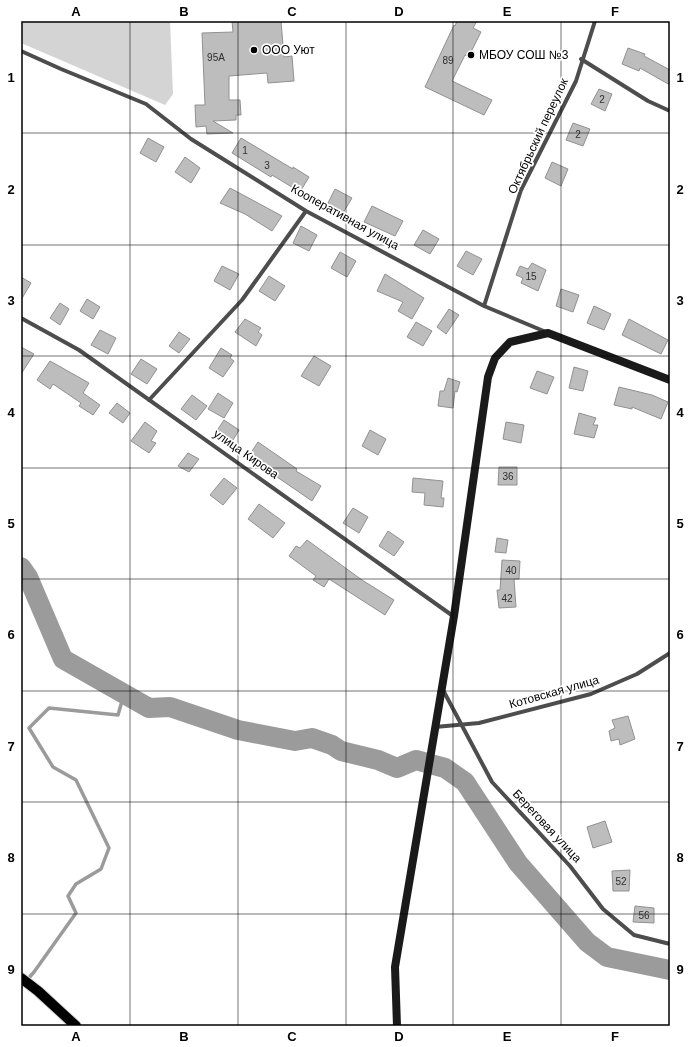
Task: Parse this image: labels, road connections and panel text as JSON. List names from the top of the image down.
{
  "streets": {
    "street": [
      "Октябрьский переулок",
      "Кооперативная улица",
      "улица Кирова",
      "Котовская улица",
      "Береговая улица"
    ]
  },
  "crossings": [
    ["Октябрьский переулок", "Кооперативная улица"],
    ["Котовская улица", "Береговая улица"]
  ],
  "places": ["ООО Уют", "МБОУ СОШ №3"],
  "house_numbers": [
    "95А",
    "89",
    "2",
    "2",
    "1",
    "3",
    "15",
    "36",
    "40",
    "42",
    "52",
    "56"
  ],
  "grid": {
    "columns": [
      "A",
      "B",
      "C",
      "D",
      "E",
      "F"
    ],
    "rows": [
      "1",
      "2",
      "3",
      "4",
      "5",
      "6",
      "7",
      "8",
      "9"
    ]
  }
}
